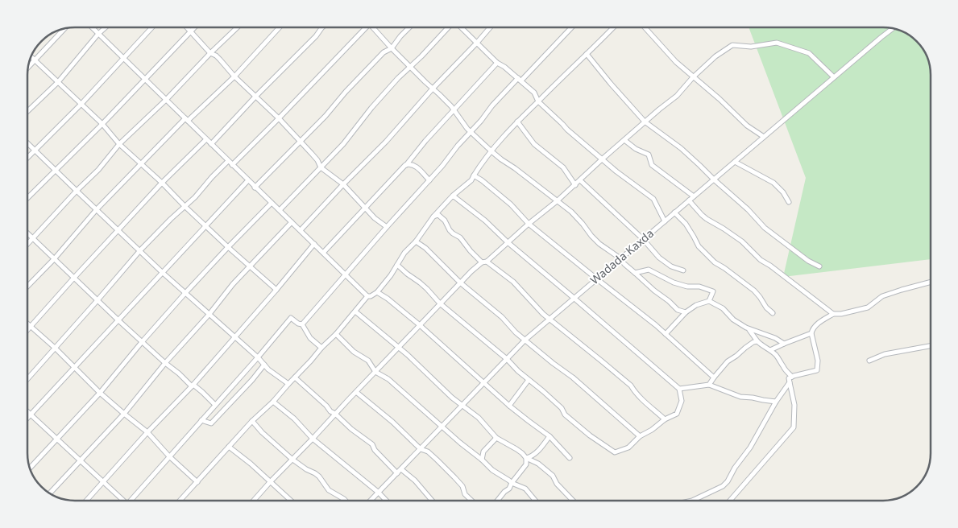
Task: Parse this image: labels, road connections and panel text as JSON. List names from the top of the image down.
{
  "streets": {
    "street": ["Wadada Kaxda"]
  }
}
